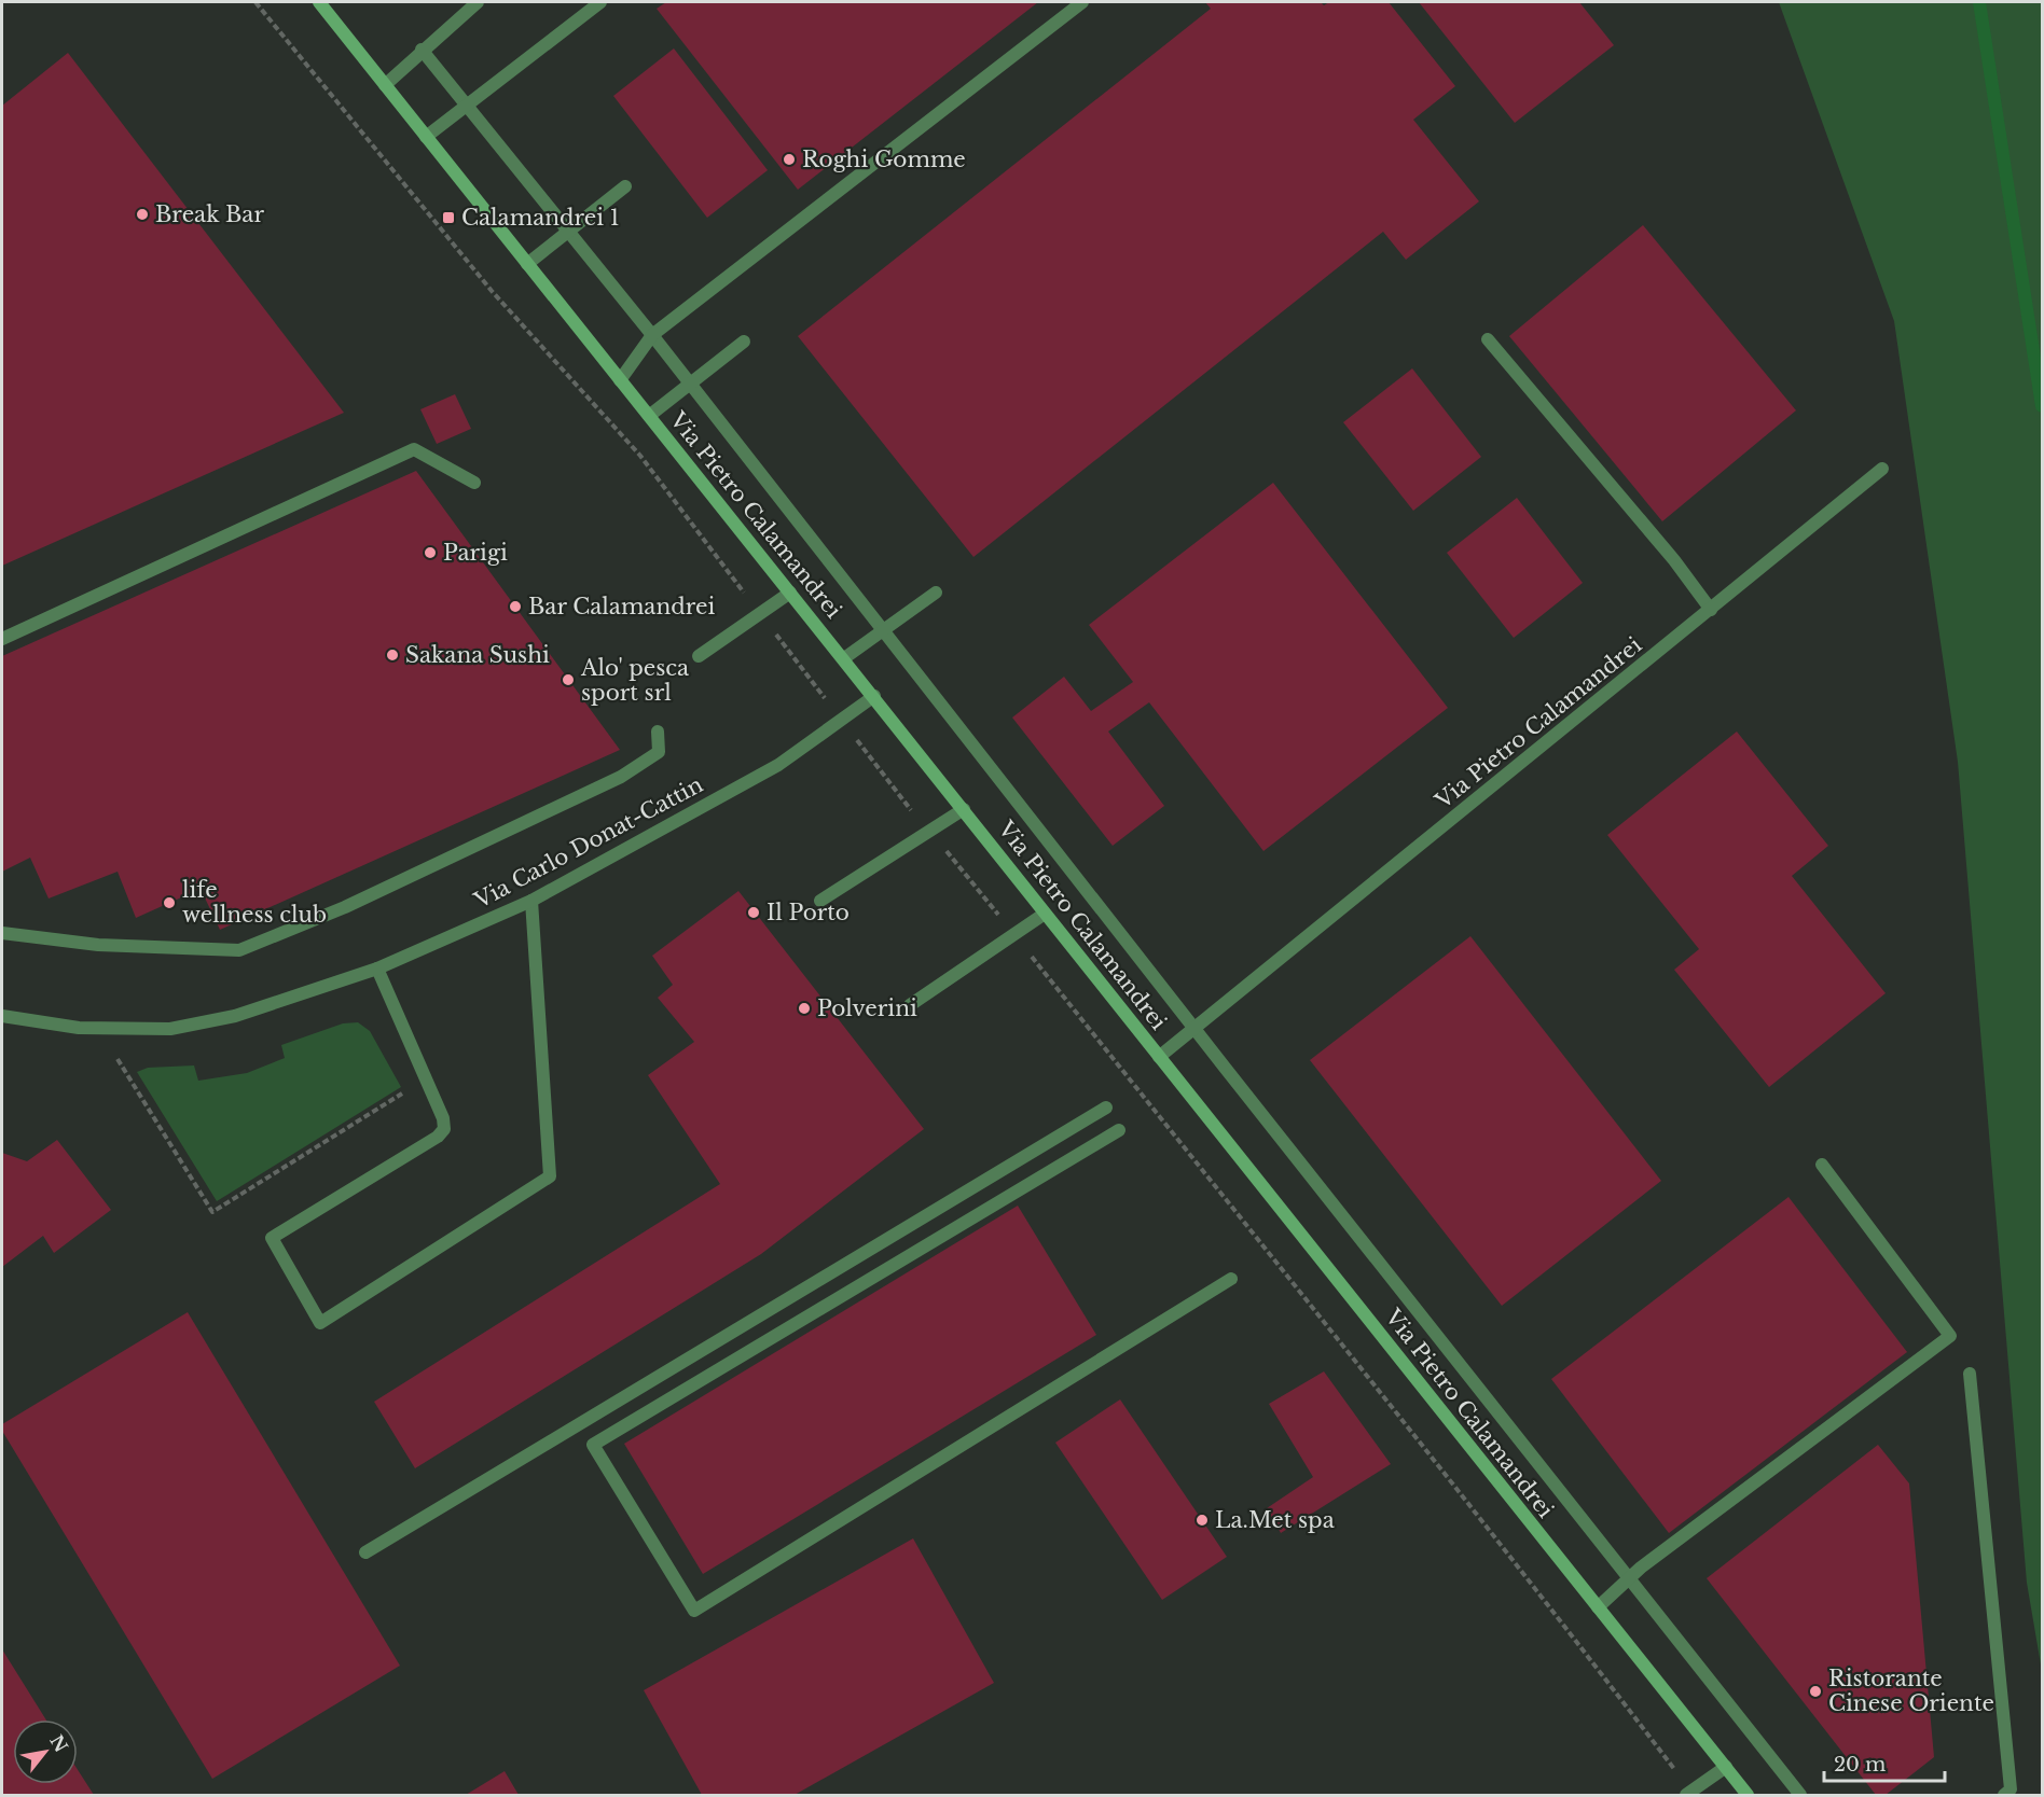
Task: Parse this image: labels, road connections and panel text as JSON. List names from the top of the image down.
{
  "streets": {
    "main road": ["Via Pietro Calamandrei"],
    "street": ["Via Carlo Donat-Cattin"]
  },
  "crossings": [
    ["Via Pietro Calamandrei", "Via Carlo Donat-Cattin"]
  ],
  "places": {
    "other": [
      "Roghi Gomme",
      "Break Bar",
      "Parigi",
      "Bar Calamandrei",
      "Sakana Sushi",
      "Alo' pesca sport srl",
      "life wellness club",
      "Il Porto",
      "Polverini",
      "La.Met spa",
      "Ristorante Cinese Oriente"
    ],
    "transit": ["Calamandrei 1"]
  },
  "scale_bar": "20 m",
  "north": "top right"
}
